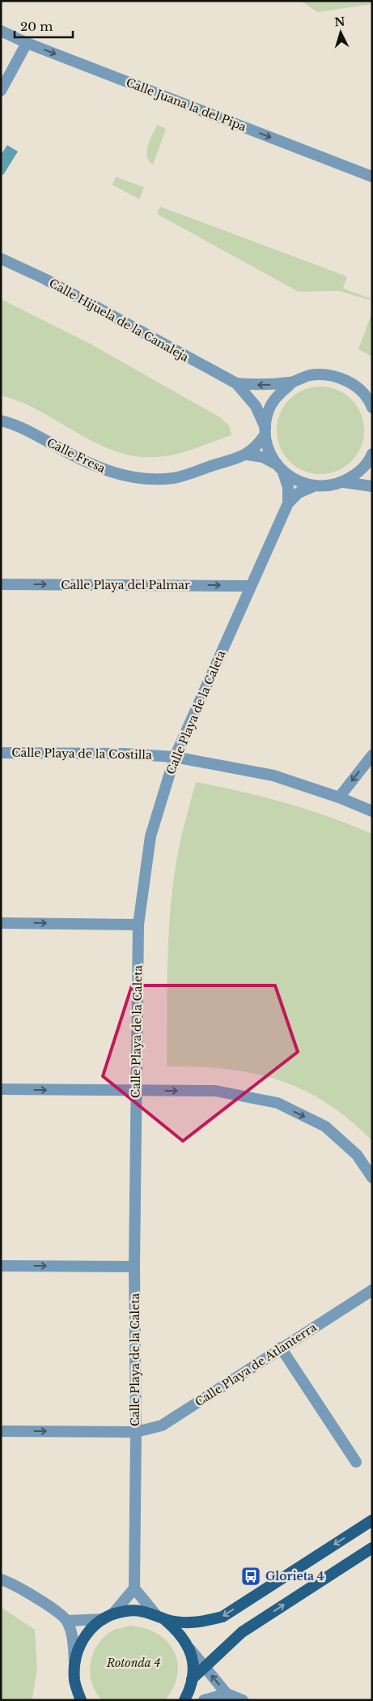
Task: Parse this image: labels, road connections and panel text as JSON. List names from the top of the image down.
{
  "streets": {
    "street": [
      "Calle Juana la del Pipa",
      "Calle Hijuela de la Canaleja",
      "Calle Fresa",
      "Calle Playa del Palmar",
      "Calle Playa de la Caleta",
      "Calle Playa de la Costilla",
      "Calle Playa de Atlanterra"
    ]
  },
  "crossings": [
    ["Calle Hijuela de la Canaleja", "Calle Fresa"],
    ["Calle Hijuela de la Canaleja", "Calle Playa de la Caleta"],
    ["Calle Playa del Palmar", "Calle Playa de la Caleta"],
    ["Calle Playa de la Caleta", "Calle Playa de la Costilla"],
    ["Calle Playa de la Caleta", "Calle Playa de Atlanterra"]
  ],
  "one_way": ["Calle Juana la del Pipa", "Calle Playa del Palmar"],
  "parks": ["Rotonda 4"],
  "places": {
    "bus stop": ["Glorieta 4"]
  },
  "scale_bar": "20 m",
  "north": "top"
}
